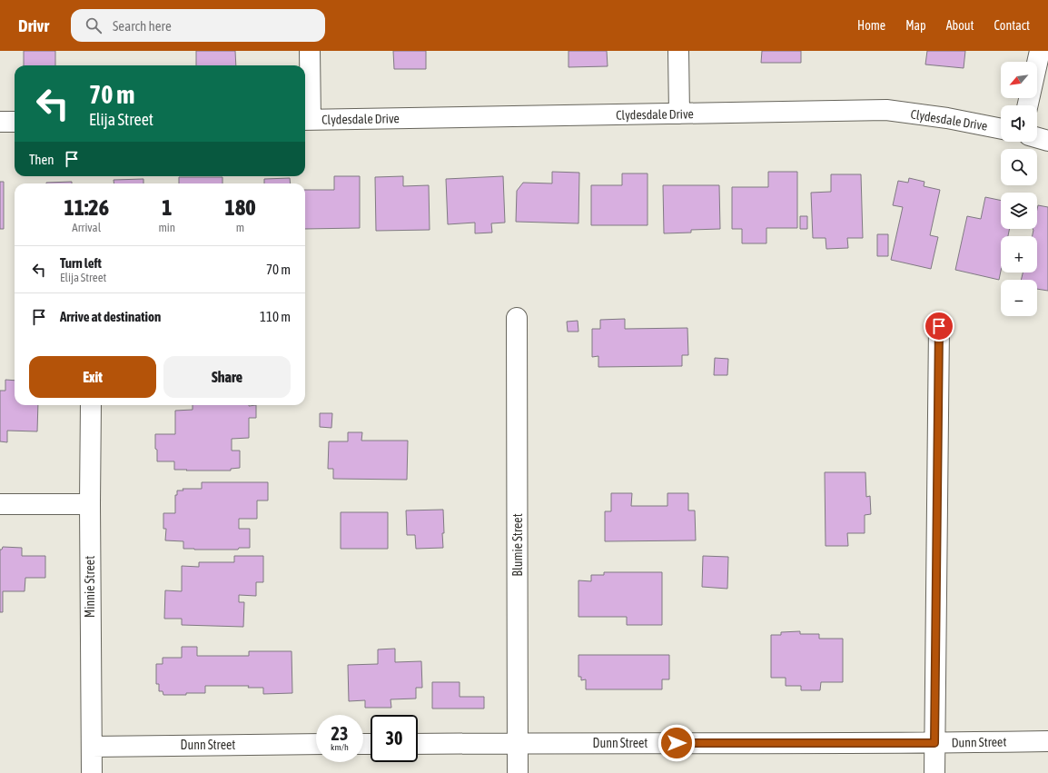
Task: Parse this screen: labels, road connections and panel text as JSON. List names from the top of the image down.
{
  "streets": {
    "street": [
      "Clydesdale Drive",
      "Blumie Street",
      "Minnie Street",
      "Dunn Street"
    ]
  },
  "crossings": [
    ["Blumie Street", "Dunn Street"],
    ["Minnie Street", "Dunn Street"]
  ],
  "north": "bottom left",
  "page": {
    "header": "Drivr",
    "search": "Search here",
    "nav": [
      "Home",
      "Map",
      "About",
      "Contact"
    ],
    "map_buttons": ["+", "−"],
    "turn": ["70 m", "Elija Street"],
    "then": "Then",
    "eta": [
      "11:26",
      "Arrival",
      "1",
      "min",
      "180",
      "m"
    ],
    "list": [
      {
        "name": "Turn left",
        "note": "Elija Street",
        "value": "70 m"
      },
      {
        "name": "Arrive at destination",
        "value": "110 m"
      }
    ],
    "buttons": ["Exit", "Share"],
    "speed": "23 km/h",
    "limit": "30"
  }
}
